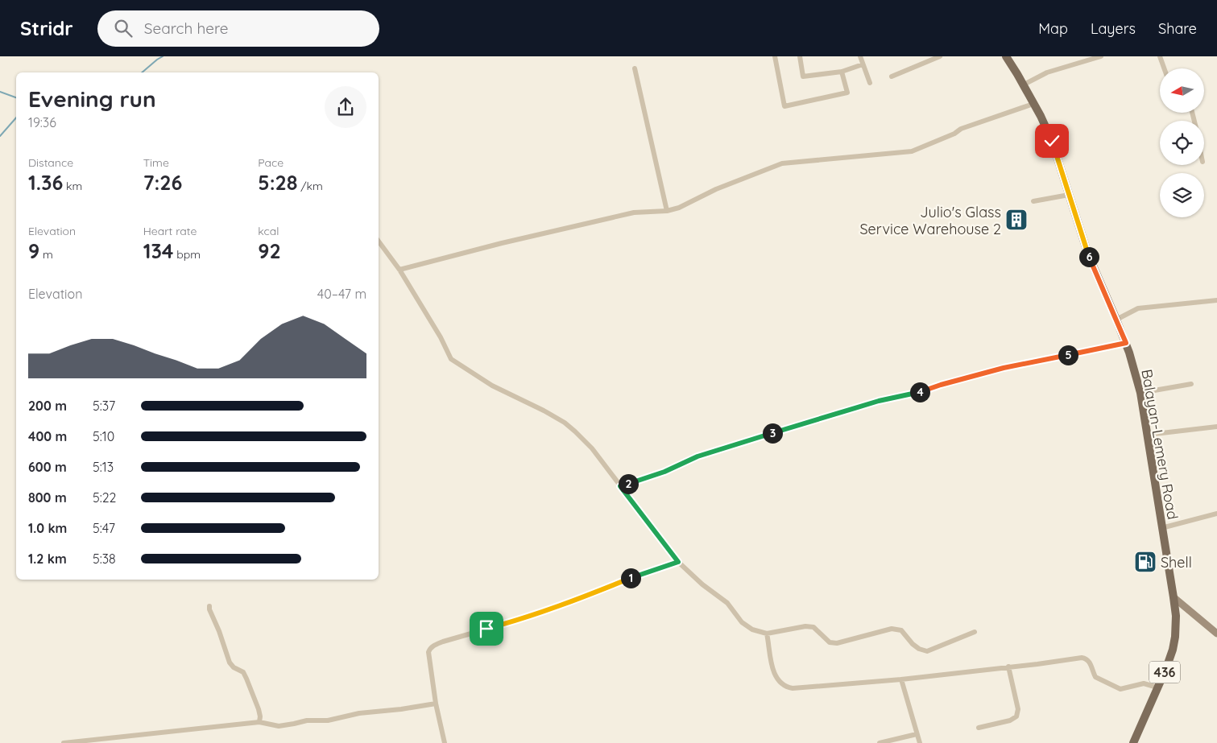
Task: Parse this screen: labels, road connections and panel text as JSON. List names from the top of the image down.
{
  "streets": {
    "main road": ["Balayan-Lemery Road", "436"]
  },
  "crossings": [
    ["Balayan-Lemery Road", "436"]
  ],
  "places": {
    "building": ["Julio's Glass Service Warehouse 2"],
    "fuel station": ["Shell"]
  },
  "north": "left",
  "page": {
    "header": "Stridr",
    "search": "Search here",
    "nav": ["Map", "Layers", "Share"],
    "heading": ["Evening run", "19:36"],
    "stats": [
      ["Distance", "1.36 km"],
      ["Time", "7:26"],
      ["Pace", "5:28 /km"],
      ["Elevation", "9 m"],
      ["Heart rate", "134 bpm"],
      ["kcal", "92"]
    ],
    "pins": [
      "6",
      "5",
      "4",
      "3",
      "2",
      "1"
    ],
    "chart": ["Elevation", "40–47 m"],
    "list": [
      {
        "name": "200 m",
        "note": "5:37"
      },
      {
        "name": "400 m",
        "note": "5:10"
      },
      {
        "name": "600 m",
        "note": "5:13"
      },
      {
        "name": "800 m",
        "note": "5:22"
      },
      {
        "name": "1.0 km",
        "note": "5:47"
      },
      {
        "name": "1.2 km",
        "note": "5:38"
      }
    ]
  }
}
